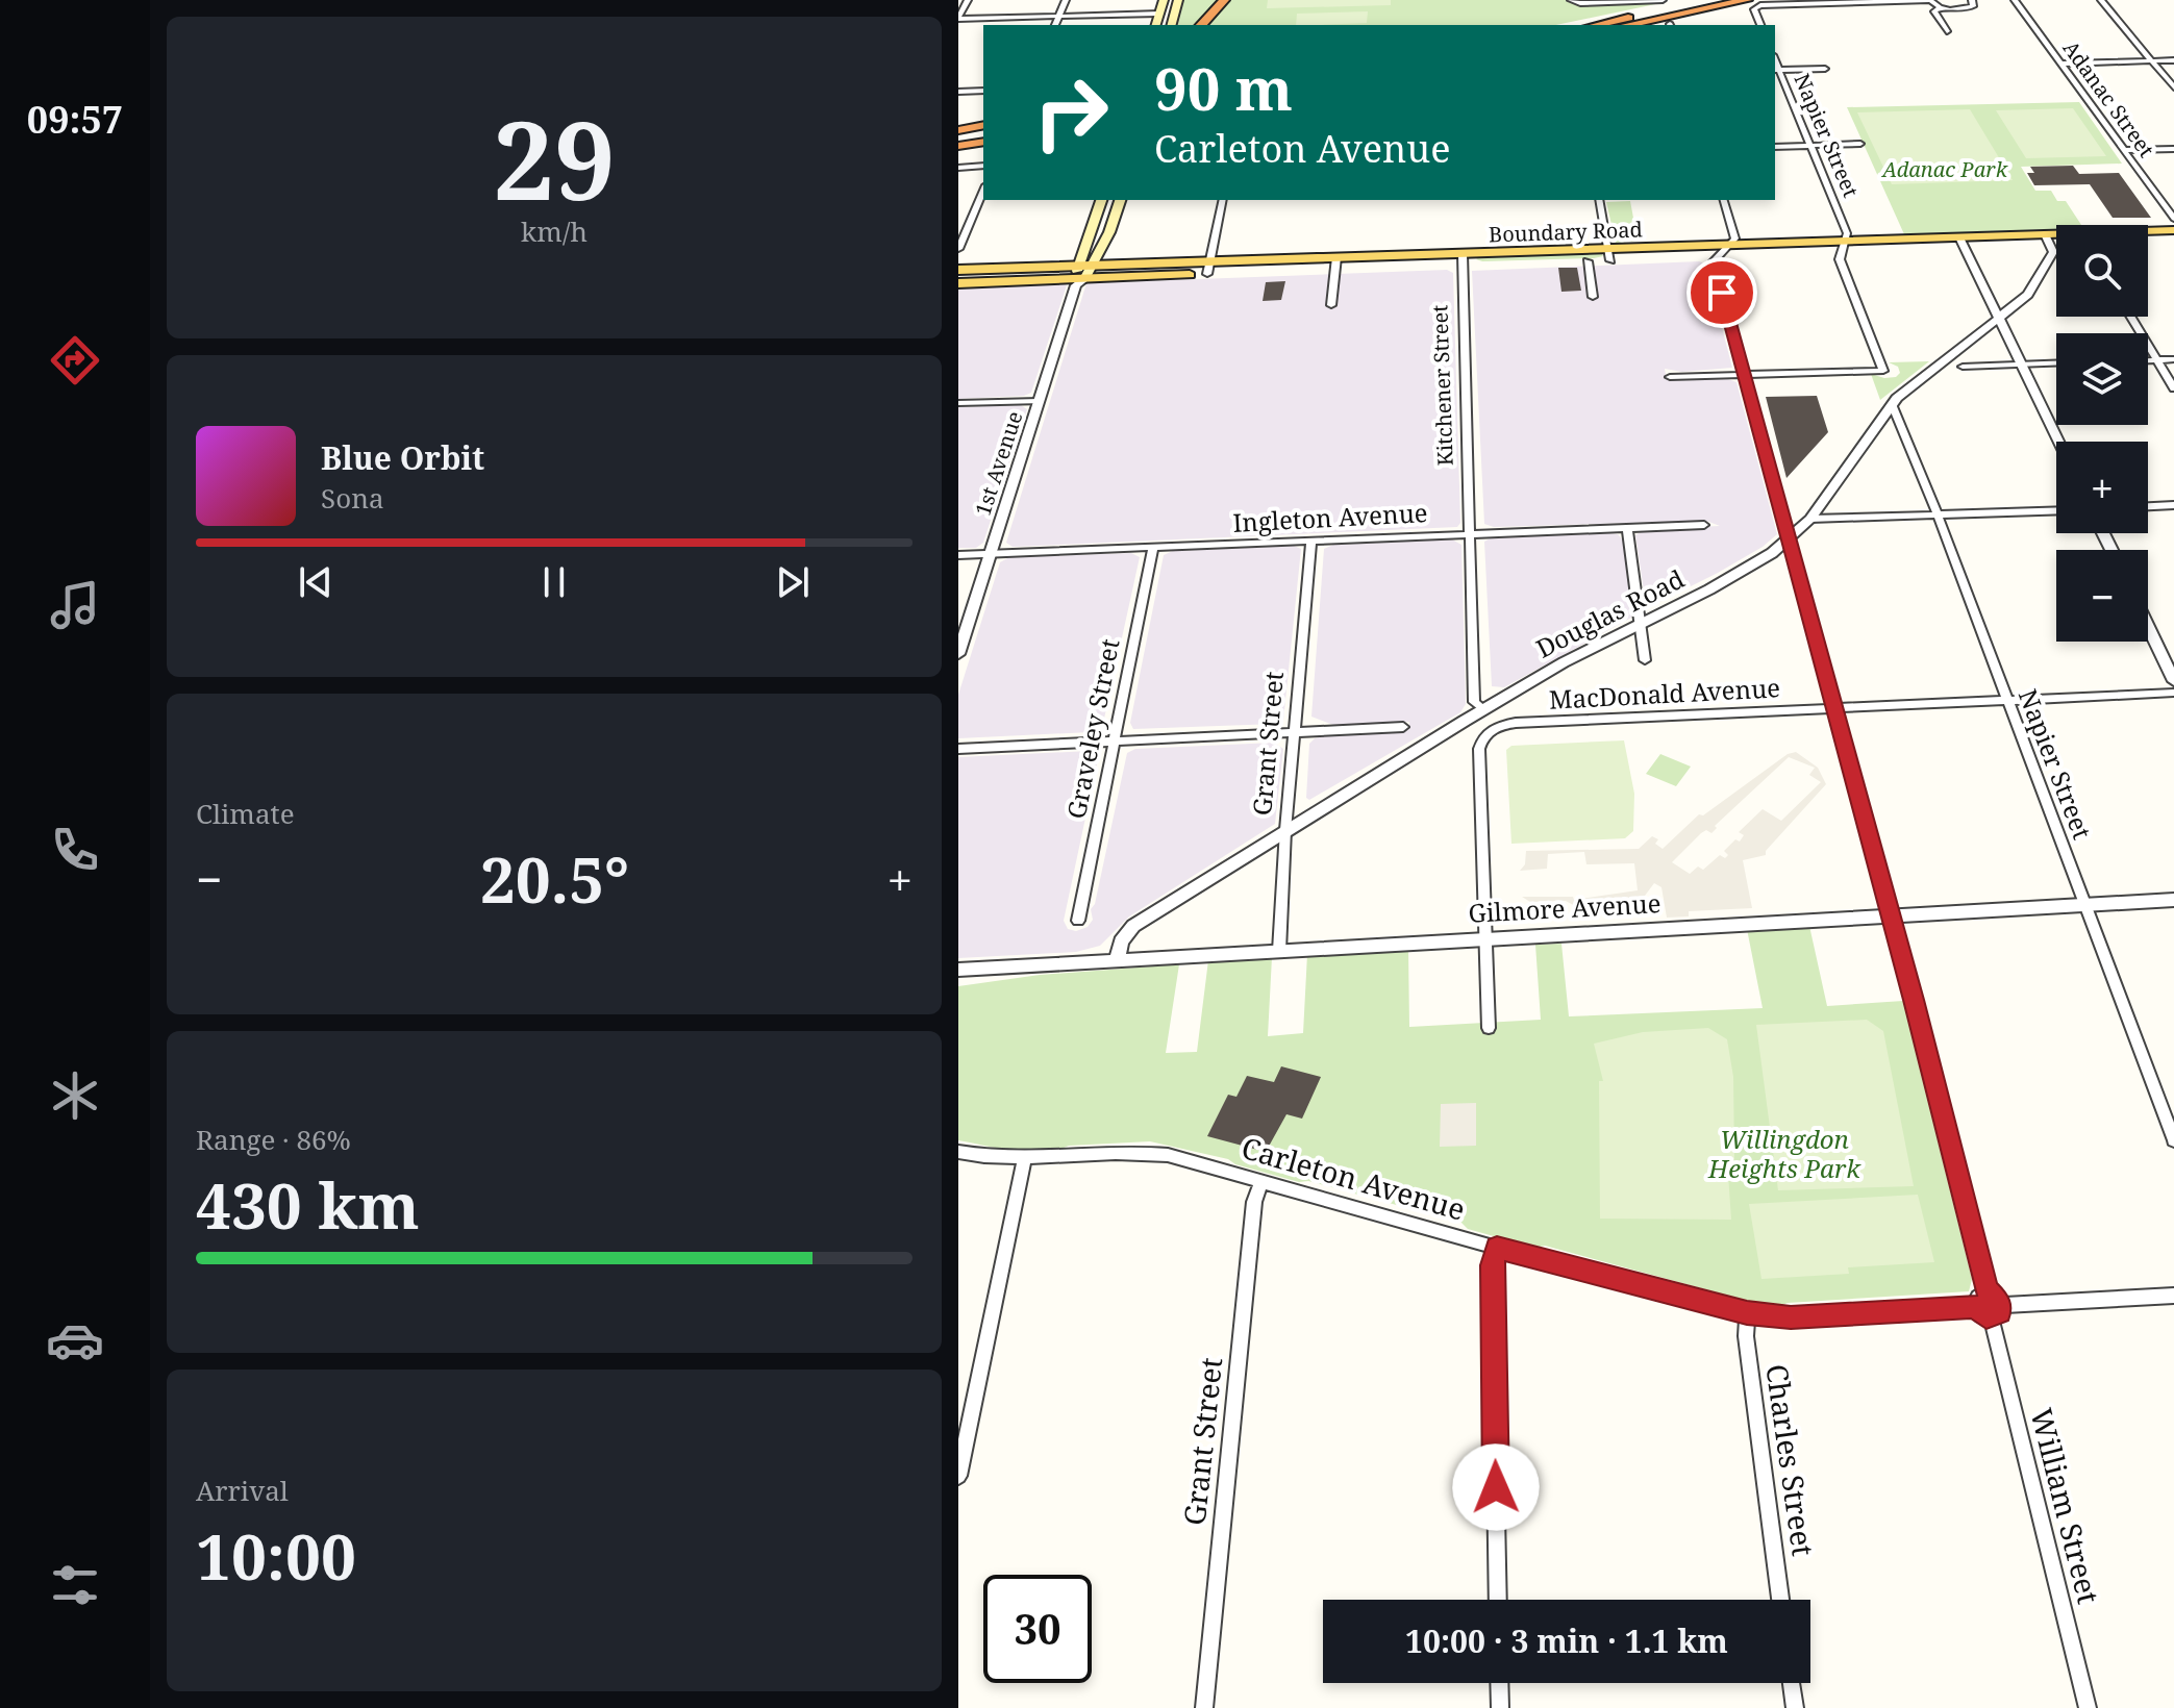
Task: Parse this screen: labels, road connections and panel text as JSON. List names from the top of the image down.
{
  "streets": {
    "main road": ["Boundary Road"],
    "street": [
      "Adanac Street",
      "Napier Street",
      "Kitchener Street",
      "1st Avenue",
      "Ingleton Avenue",
      "Douglas Road",
      "MacDonald Avenue",
      "Graveley Street",
      "Grant Street",
      "Gilmore Avenue",
      "Carleton Avenue",
      "Charles Street",
      "William Street"
    ]
  },
  "crossings": [
    ["Napier Street", "Boundary Road"],
    ["Napier Street", "Douglas Road"],
    ["Napier Street", "MacDonald Avenue"],
    ["Napier Street", "Gilmore Avenue"],
    ["Boundary Road", "Kitchener Street"],
    ["Boundary Road", "1st Avenue"],
    ["Boundary Road", "Douglas Road"],
    ["Kitchener Street", "Ingleton Avenue"],
    ["Kitchener Street", "Douglas Road"],
    ["1st Avenue", "Ingleton Avenue"],
    ["Ingleton Avenue", "Graveley Street"],
    ["Ingleton Avenue", "Grant Street"],
    ["Douglas Road", "Grant Street"],
    ["Douglas Road", "Gilmore Avenue"],
    ["MacDonald Avenue", "Gilmore Avenue"],
    ["Grant Street", "Gilmore Avenue"],
    ["Grant Street", "Carleton Avenue"],
    ["Carleton Avenue", "Charles Street"],
    ["Carleton Avenue", "William Street"]
  ],
  "parks": ["Adanac Park", "Willingdon Heights Park"],
  "page": {
    "tabs": "09:57",
    "tile": [
      ["29", "km/h"],
      "Climate",
      ["Range · 86%", "430 km"],
      ["Arrival", "10:00"]
    ],
    "turn": ["90 m", "Carleton Avenue"],
    "map_buttons": ["+", "−"],
    "song": ["Blue Orbit", "Sona"],
    "heat": ["−", "20.5°", "+"],
    "limit": "30",
    "trip": "10:00 · 3 min · 1.1 km"
  }
}
